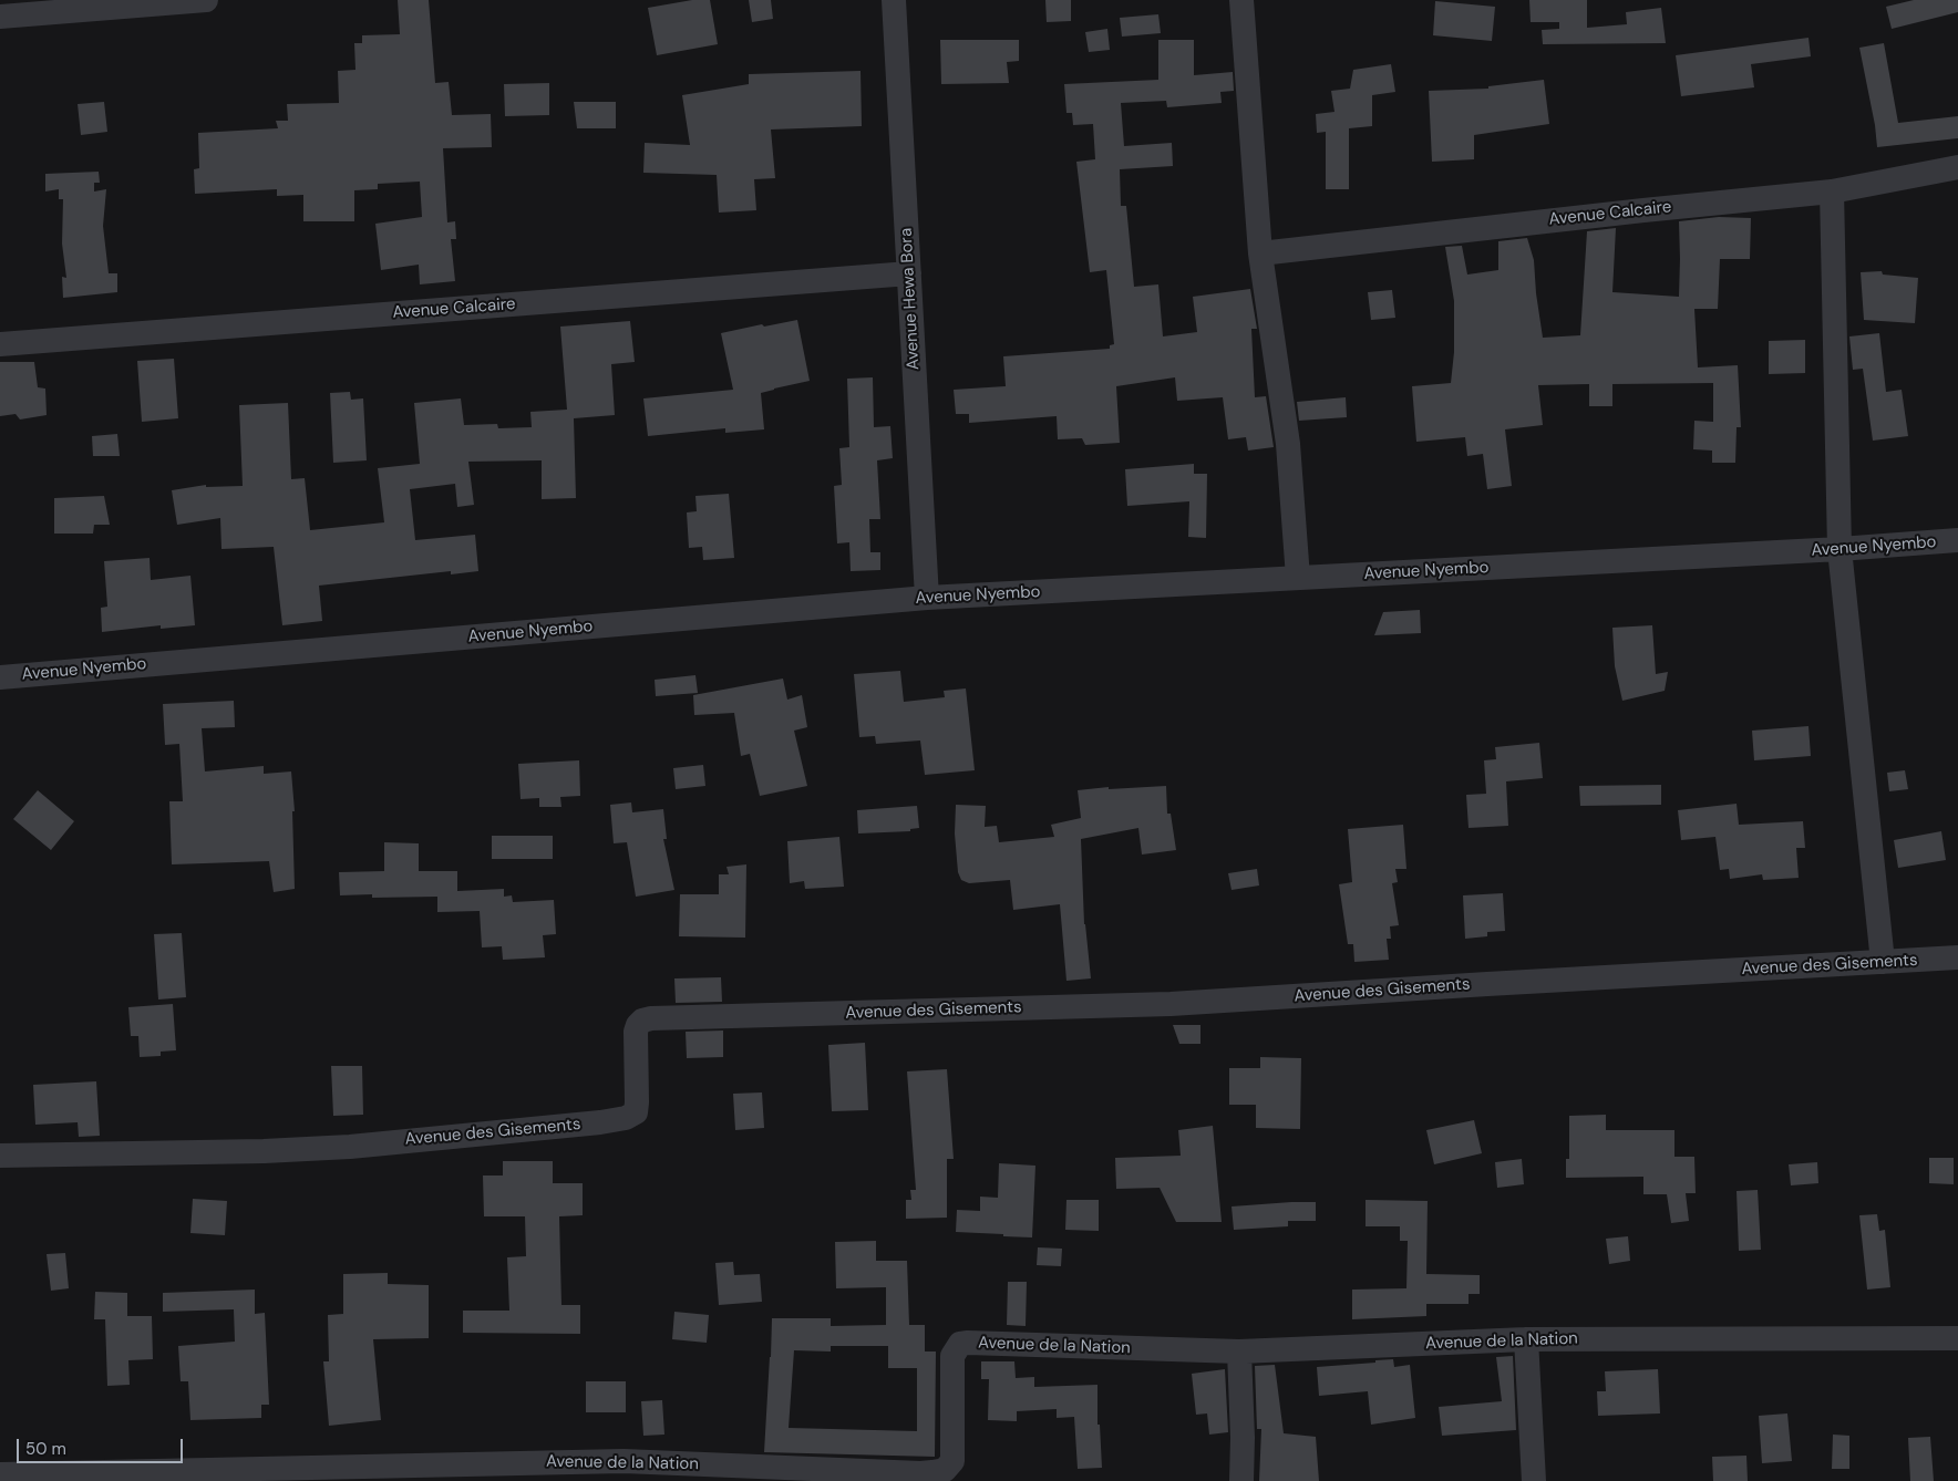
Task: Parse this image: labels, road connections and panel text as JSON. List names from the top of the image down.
{
  "streets": {
    "street": [
      "Avenue Calcaire",
      "Avenue Hewa Bora",
      "Avenue Nyembo",
      "Avenue des Gisements",
      "Avenue de la Nation"
    ]
  },
  "crossings": [
    ["Avenue Calcaire", "Avenue Hewa Bora"],
    ["Avenue Hewa Bora", "Avenue Nyembo"]
  ],
  "scale_bar": "50 m"
}
